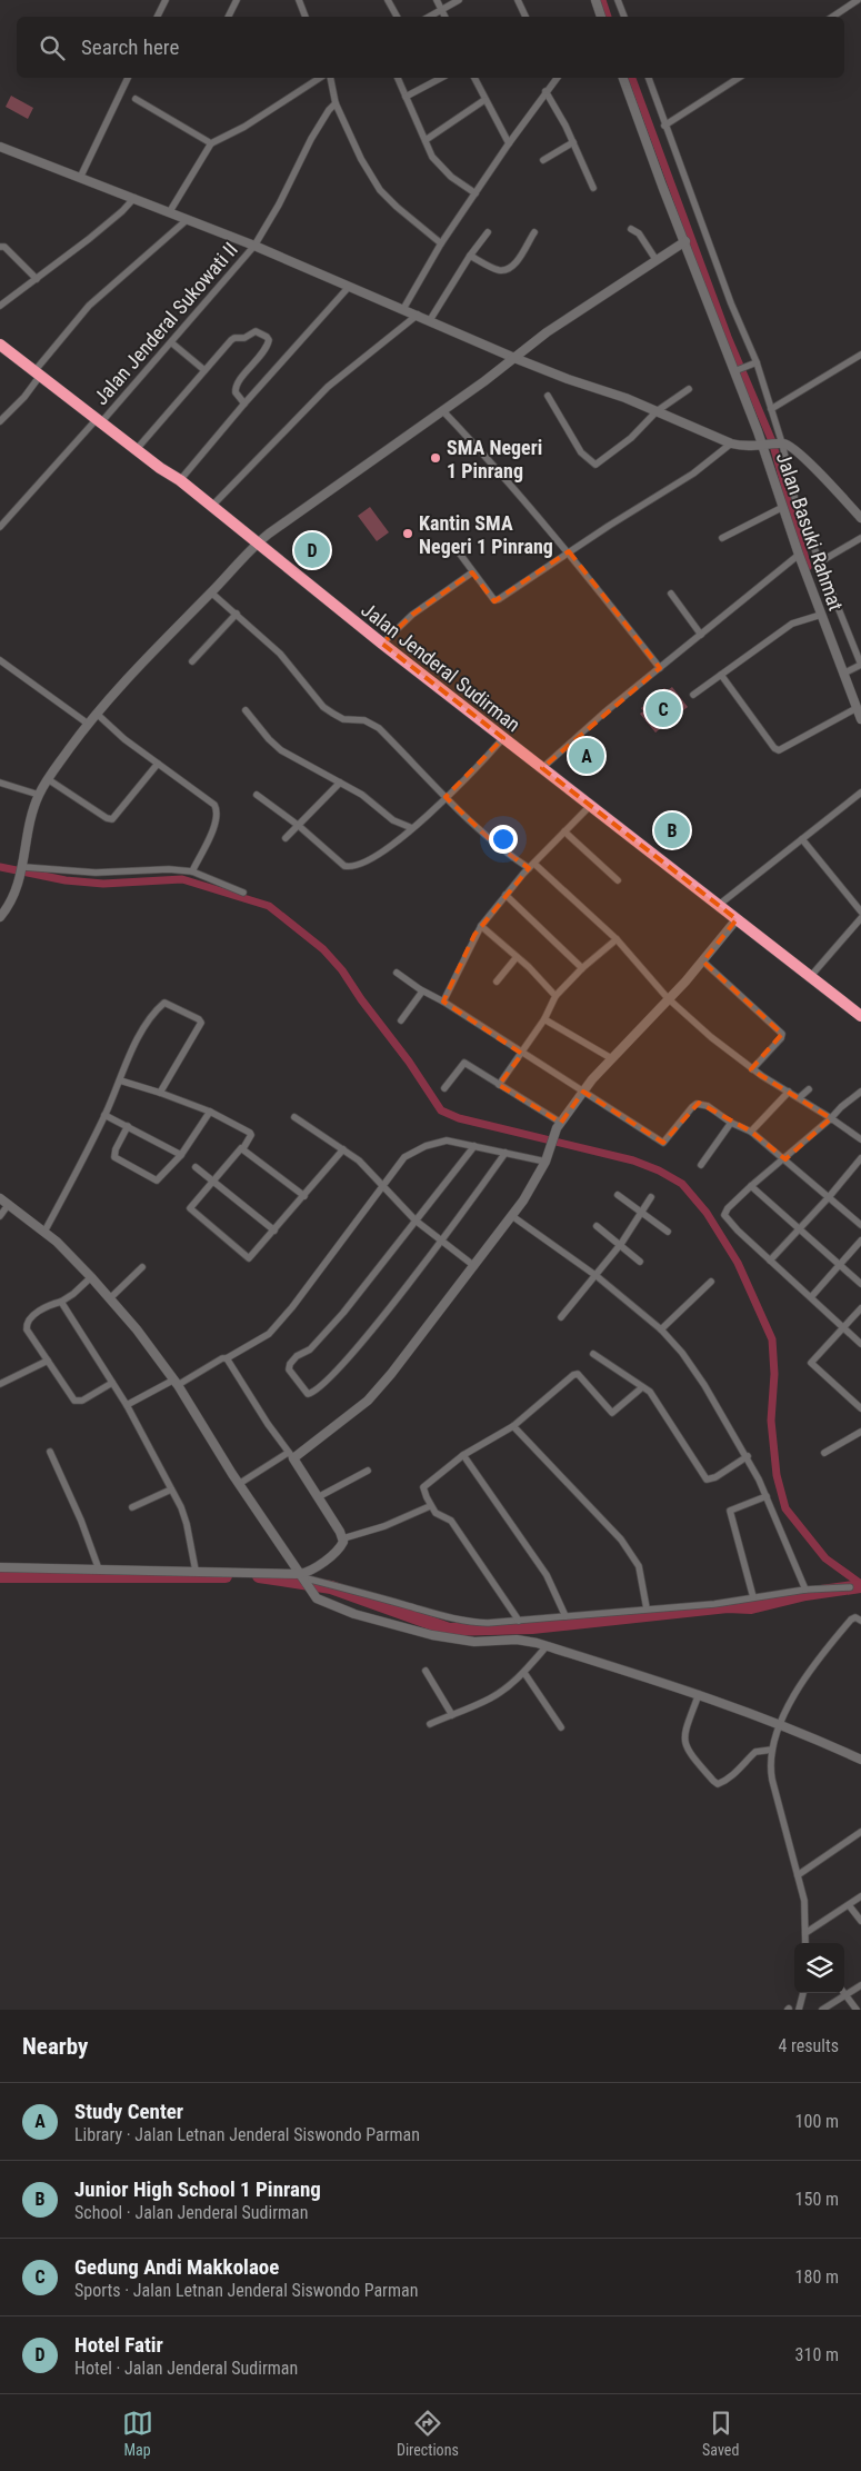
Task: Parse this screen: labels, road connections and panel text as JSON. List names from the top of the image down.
{
  "streets": {
    "highway": ["Jalan Jenderal Sudirman"],
    "street": ["Jalan Jenderal Sukowati II", "Jalan Basuki Rahmat"]
  },
  "crossings": [
    ["Jalan Jenderal Sukowati II", "Jalan Jenderal Sudirman"]
  ],
  "places": ["SMA Negeri 1 Pinrang", "Kantin SMA Negeri 1 Pinrang"],
  "page": {
    "search": "Search here",
    "pins": [
      "D",
      "C",
      "A",
      "B"
    ],
    "heading": ["Nearby", "4 results"],
    "list": [
      {
        "mark": "A",
        "name": "Study Center",
        "note": "Library · Jalan Letnan Jenderal Siswondo Parman",
        "value": "100 m"
      },
      {
        "mark": "B",
        "name": "Junior High School 1 Pinrang",
        "note": "School · Jalan Jenderal Sudirman",
        "value": "150 m"
      },
      {
        "mark": "C",
        "name": "Gedung Andi Makkolaoe",
        "note": "Sports · Jalan Letnan Jenderal Siswondo Parman",
        "value": "180 m"
      },
      {
        "mark": "D",
        "name": "Hotel Fatir",
        "note": "Hotel · Jalan Jenderal Sudirman",
        "value": "310 m"
      }
    ],
    "nav": ["Map", "Directions", "Saved"]
  }
}
